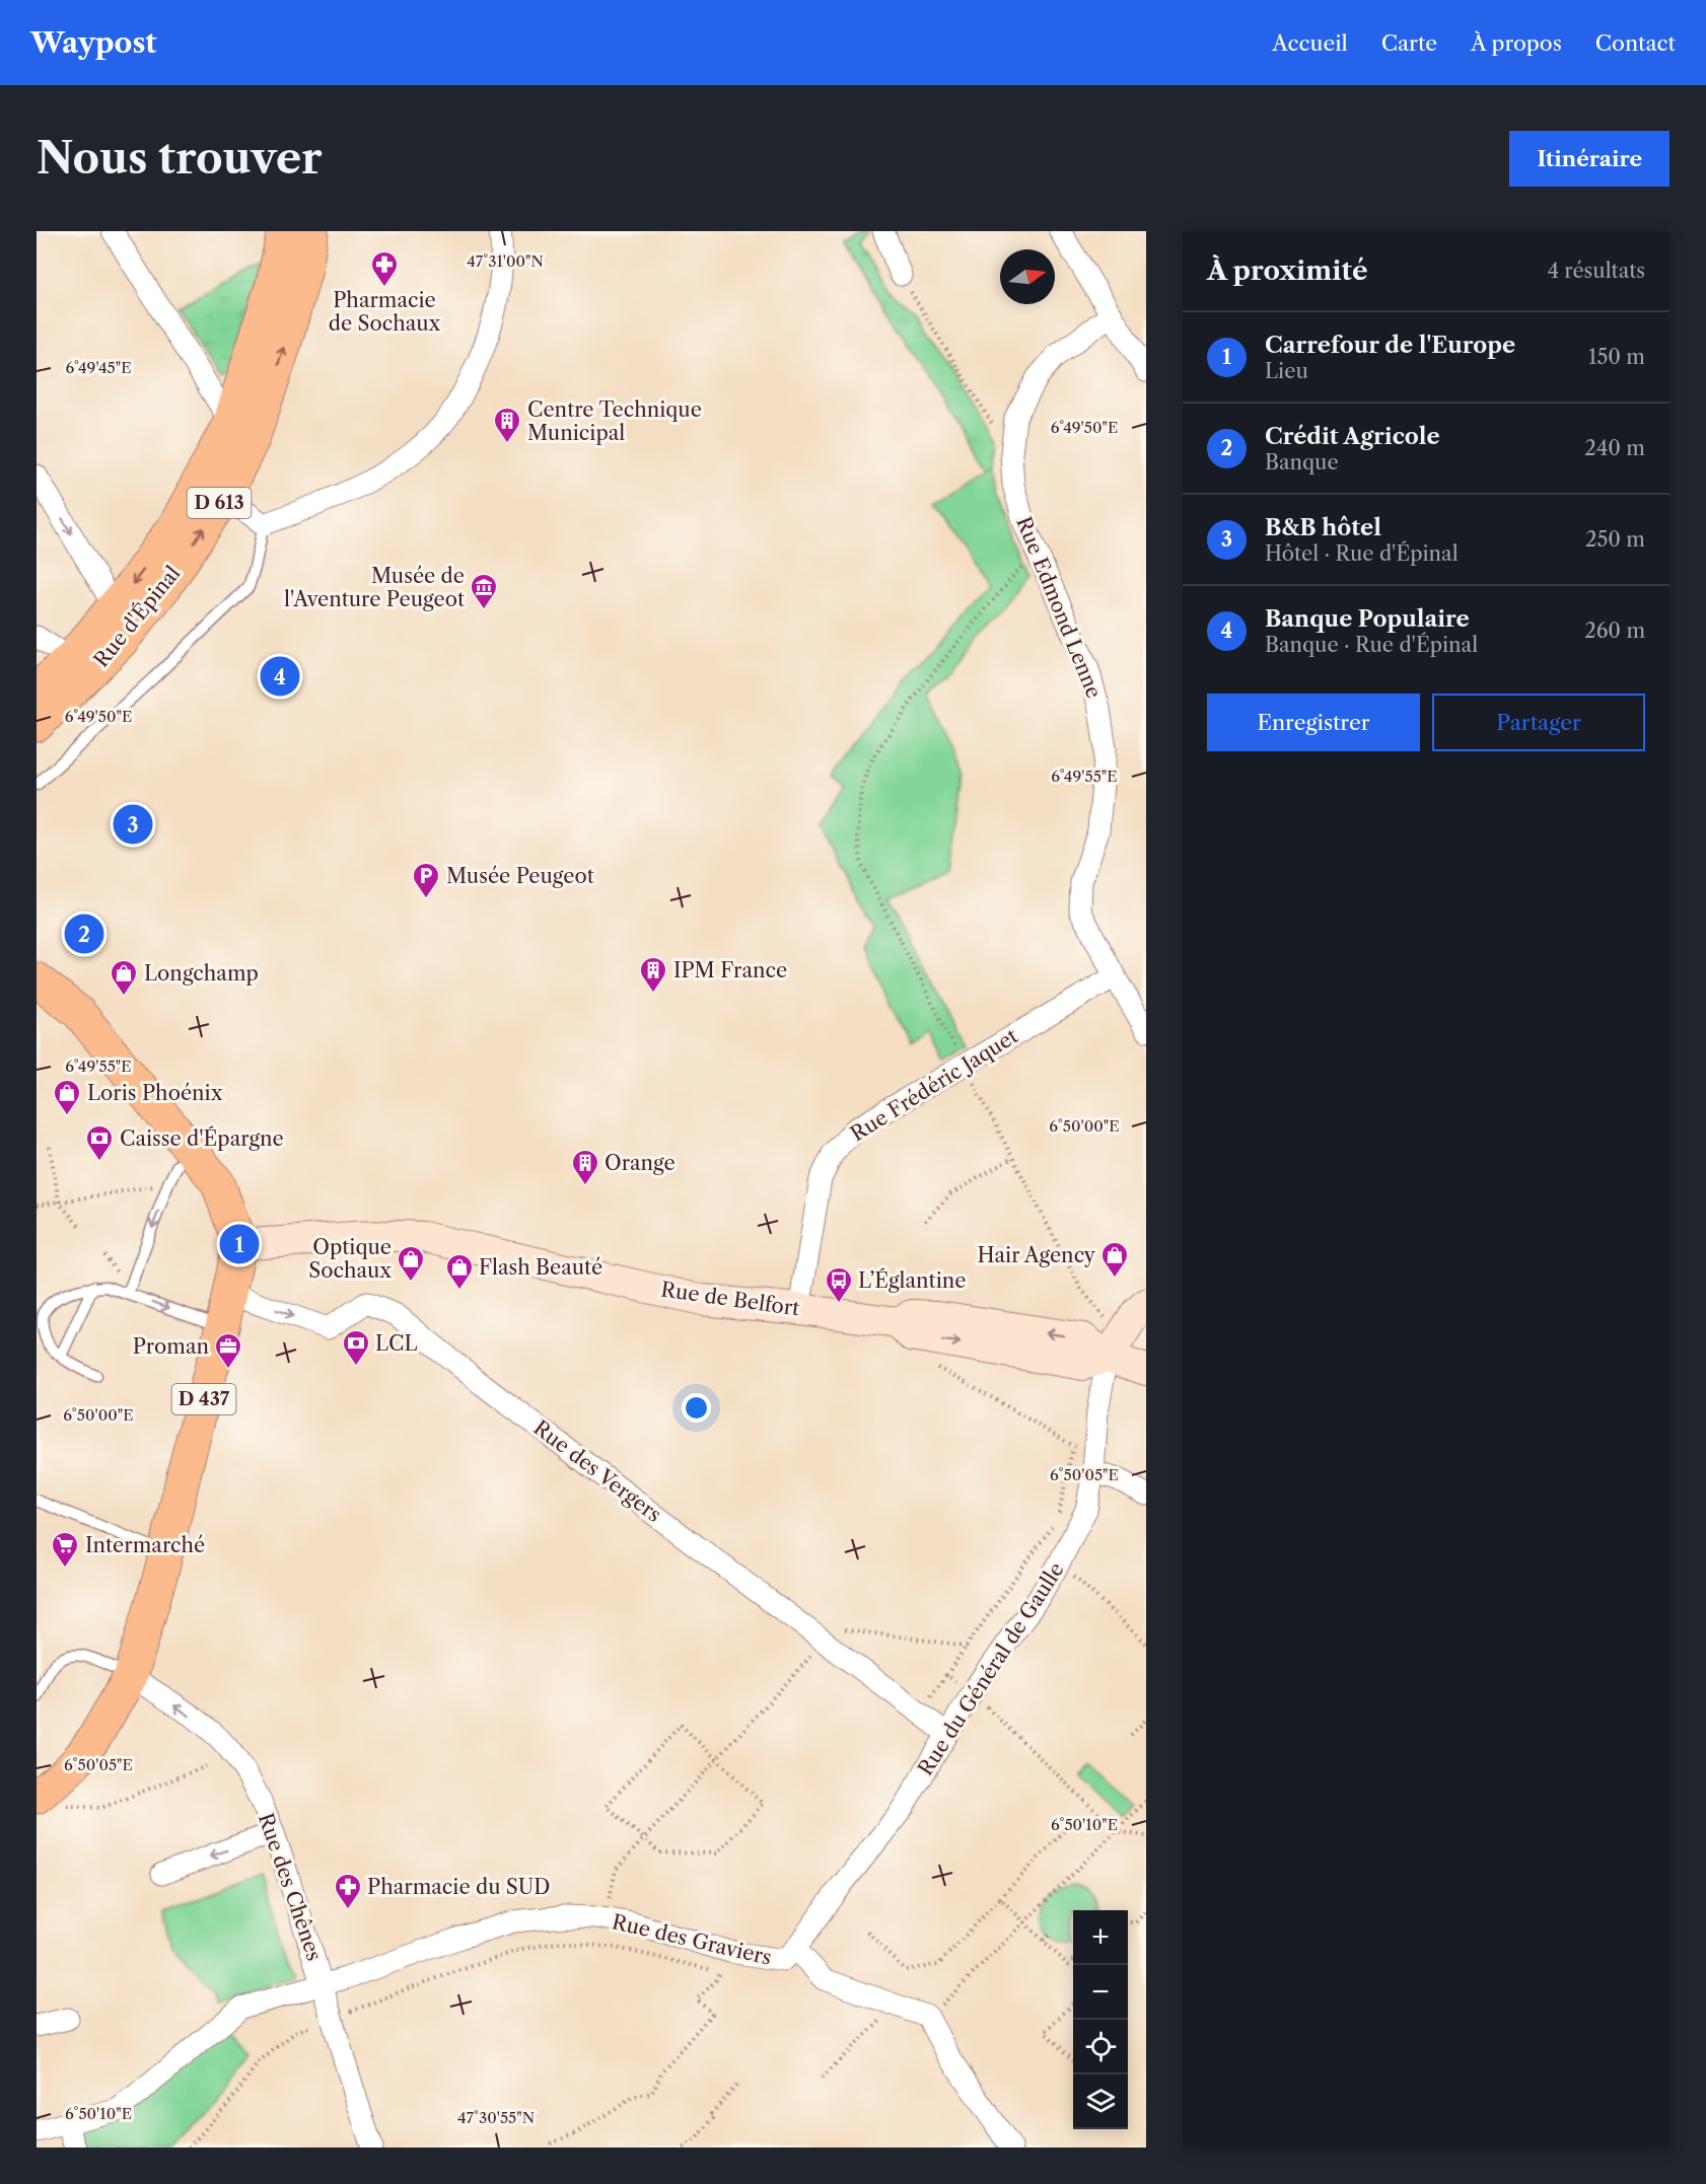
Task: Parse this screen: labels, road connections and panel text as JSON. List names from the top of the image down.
{
  "streets": {
    "main road": [
      "D 613",
      "Rue d'Épinal",
      "Rue de Belfort",
      "D 437"
    ],
    "street": [
      "Rue Edmond Lenne",
      "Rue Frédéric Jaquet",
      "Rue des Vergers",
      "Rue du Général de Gaulle",
      "Rue des Chênes",
      "Rue des Graviers"
    ]
  },
  "crossings": [
    ["Rue Edmond Lenne", "Rue Frédéric Jaquet"],
    ["Rue Frédéric Jaquet", "Rue de Belfort"],
    ["Rue de Belfort", "D 437"],
    ["Rue de Belfort", "Rue du Général de Gaulle"],
    ["D 437", "Rue des Vergers"],
    ["D 437", "Rue des Chênes"],
    ["Rue des Vergers", "Rue du Général de Gaulle"],
    ["Rue du Général de Gaulle", "Rue des Graviers"],
    ["Rue des Chênes", "Rue des Graviers"]
  ],
  "one_way": ["Rue des Vergers", "Rue des Chênes"],
  "places": {
    "pharmacy": ["Pharmacie de Sochaux", "Pharmacie du SUD"],
    "building": ["Centre Technique Municipal", "IPM France", "Orange"],
    "museum": ["Musée de l'Aventure Peugeot"],
    "parking": ["Musée Peugeot"],
    "shop": [
      "Longchamp",
      "Loris Phoénix",
      "Hair Agency",
      "Optique Sochaux",
      "Flash Beauté"
    ],
    "bank": ["Caisse d'Épargne", "LCL"],
    "bus stop": ["L’Églantine"],
    "office": ["Proman"],
    "supermarket": ["Intermarché"]
  },
  "north": "right",
  "page": {
    "header": "Waypost",
    "nav": [
      "Accueil",
      "Carte",
      "À propos",
      "Contact"
    ],
    "buttons": [
      "Itinéraire",
      ["Enregistrer", "Partager"]
    ],
    "title": "Nous trouver",
    "heading": ["À proximité", "4 résultats"],
    "list": [
      {
        "mark": "1",
        "name": "Carrefour de l'Europe",
        "note": "Lieu",
        "value": "150 m"
      },
      {
        "mark": "2",
        "name": "Crédit Agricole",
        "note": "Banque",
        "value": "240 m"
      },
      {
        "mark": "3",
        "name": "B&B hôtel",
        "note": "Hôtel · Rue d'Épinal",
        "value": "250 m"
      },
      {
        "mark": "4",
        "name": "Banque Populaire",
        "note": "Banque · Rue d'Épinal",
        "value": "260 m"
      }
    ],
    "pins": [
      "4",
      "3",
      "2",
      "1"
    ],
    "map_buttons": ["+", "−"]
  },
  "coordinates": [
    "47°31'00\"N",
    "6°49'45\"E",
    "6°49'50\"E",
    "6°49'55\"E",
    "6°50'00\"E",
    "6°50'05\"E",
    "6°50'10\"E",
    "47°30'55\"N"
  ]
}
